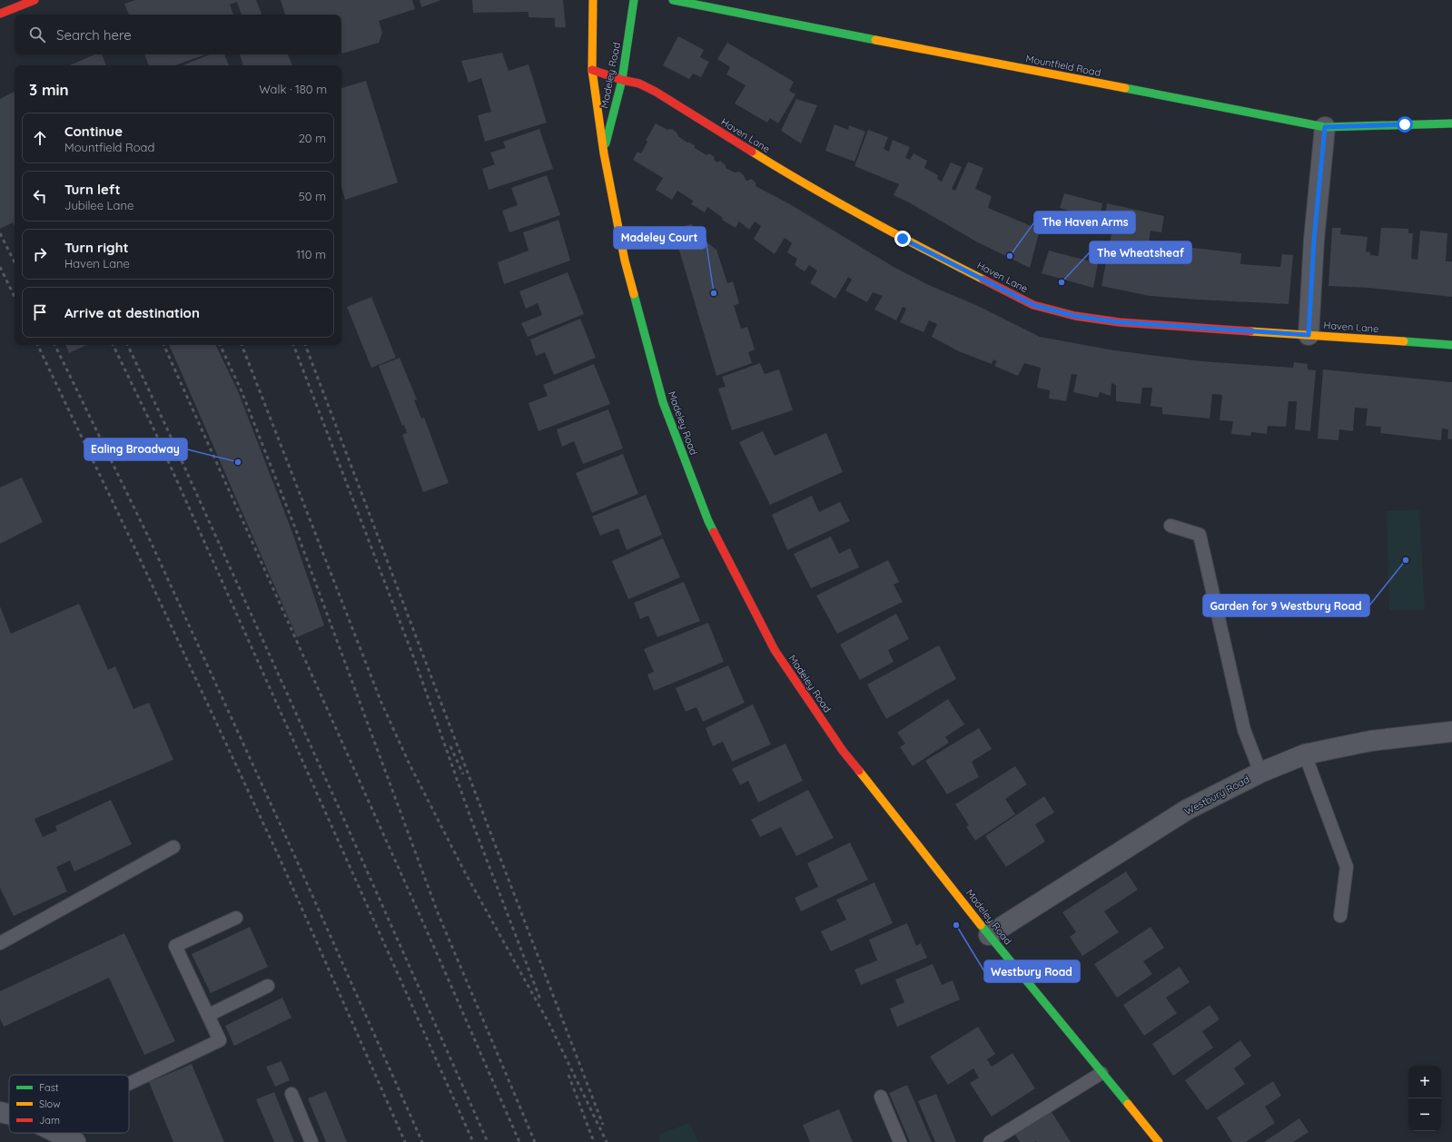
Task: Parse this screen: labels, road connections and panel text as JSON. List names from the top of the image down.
{
  "streets": {
    "street": [
      "Mountfield Road",
      "Madeley Road",
      "Haven Lane",
      "Westbury Road"
    ]
  },
  "crossings": [
    ["Madeley Road", "Haven Lane"],
    ["Madeley Road", "Westbury Road"]
  ],
  "places": [
    "The Haven Arms",
    "The Wheatsheaf",
    "Madeley Court",
    "Ealing Broadway",
    "Garden for 9 Westbury Road",
    "Westbury Road"
  ],
  "legend": ["Fast", "Slow", "Jam"],
  "page": {
    "search": "Search here",
    "heading": ["3 min", "Walk · 180 m"],
    "list": [
      ["Continue", "Mountfield Road", "20 m"],
      ["Turn left", "Jubilee Lane", "50 m"],
      ["Turn right", "Haven Lane", "110 m"],
      "Arrive at destination"
    ],
    "map_buttons": ["+", "−"]
  }
}
